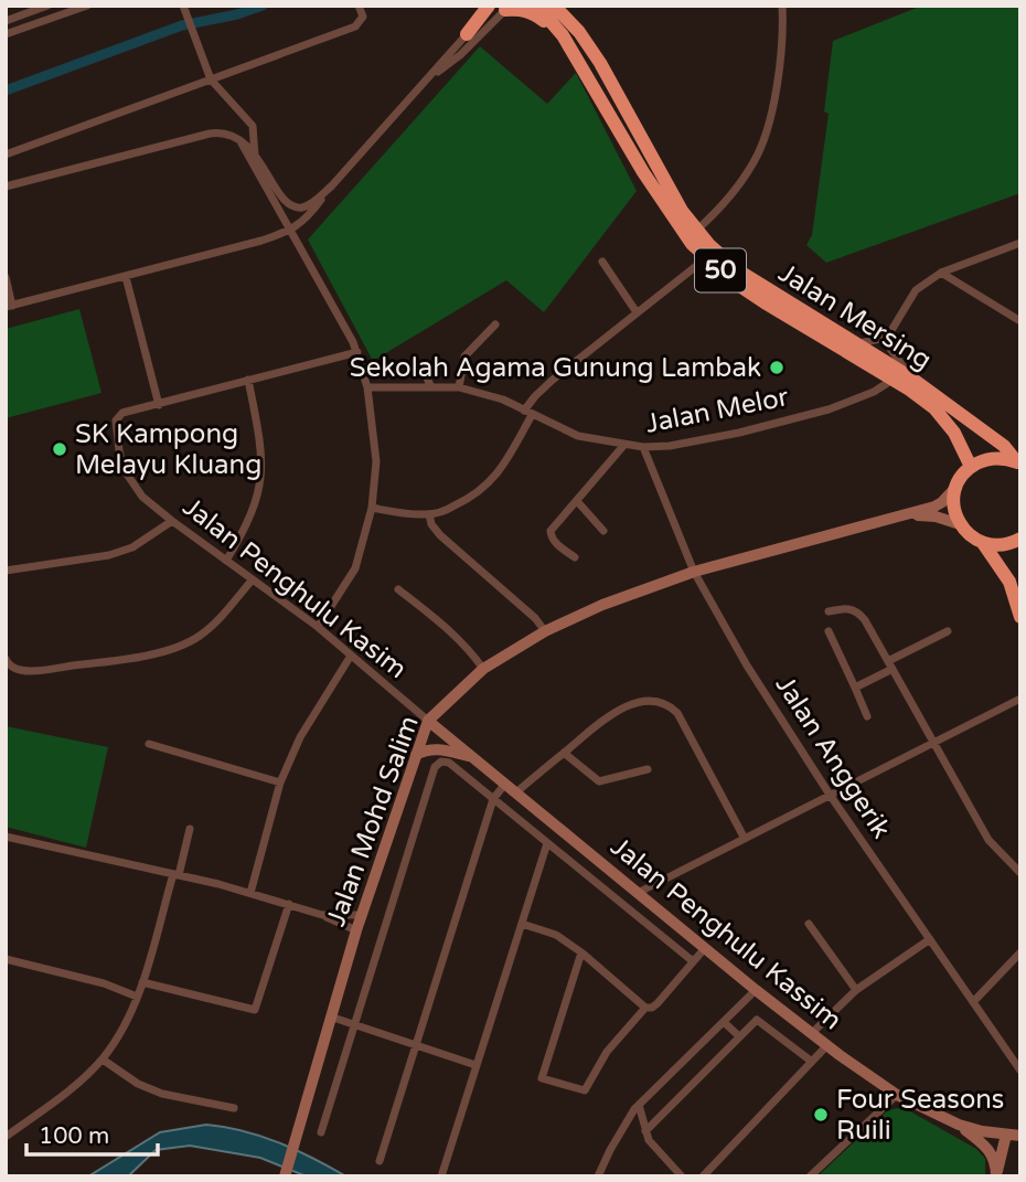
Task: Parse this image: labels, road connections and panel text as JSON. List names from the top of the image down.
{
  "streets": {
    "highway": ["50", "Jalan Mersing"],
    "street": [
      "Jalan Melor",
      "Jalan Penghulu Kasim",
      "Jalan Anggerik",
      "Jalan Mohd Salim",
      "Jalan Penghulu Kassim"
    ]
  },
  "crossings": [
    ["50", "Jalan Mersing"],
    ["Jalan Mersing", "Jalan Melor"],
    ["Jalan Melor", "Jalan Anggerik"],
    ["Jalan Penghulu Kasim", "Jalan Mohd Salim"],
    ["Jalan Penghulu Kasim", "Jalan Penghulu Kassim"],
    ["Jalan Anggerik", "Jalan Mohd Salim"],
    ["Jalan Mohd Salim", "Jalan Penghulu Kassim"]
  ],
  "places": ["Sekolah Agama Gunung Lambak", "SK Kampong Melayu Kluang", "Four Seasons Ruili"],
  "scale_bar": "100 m"
}
